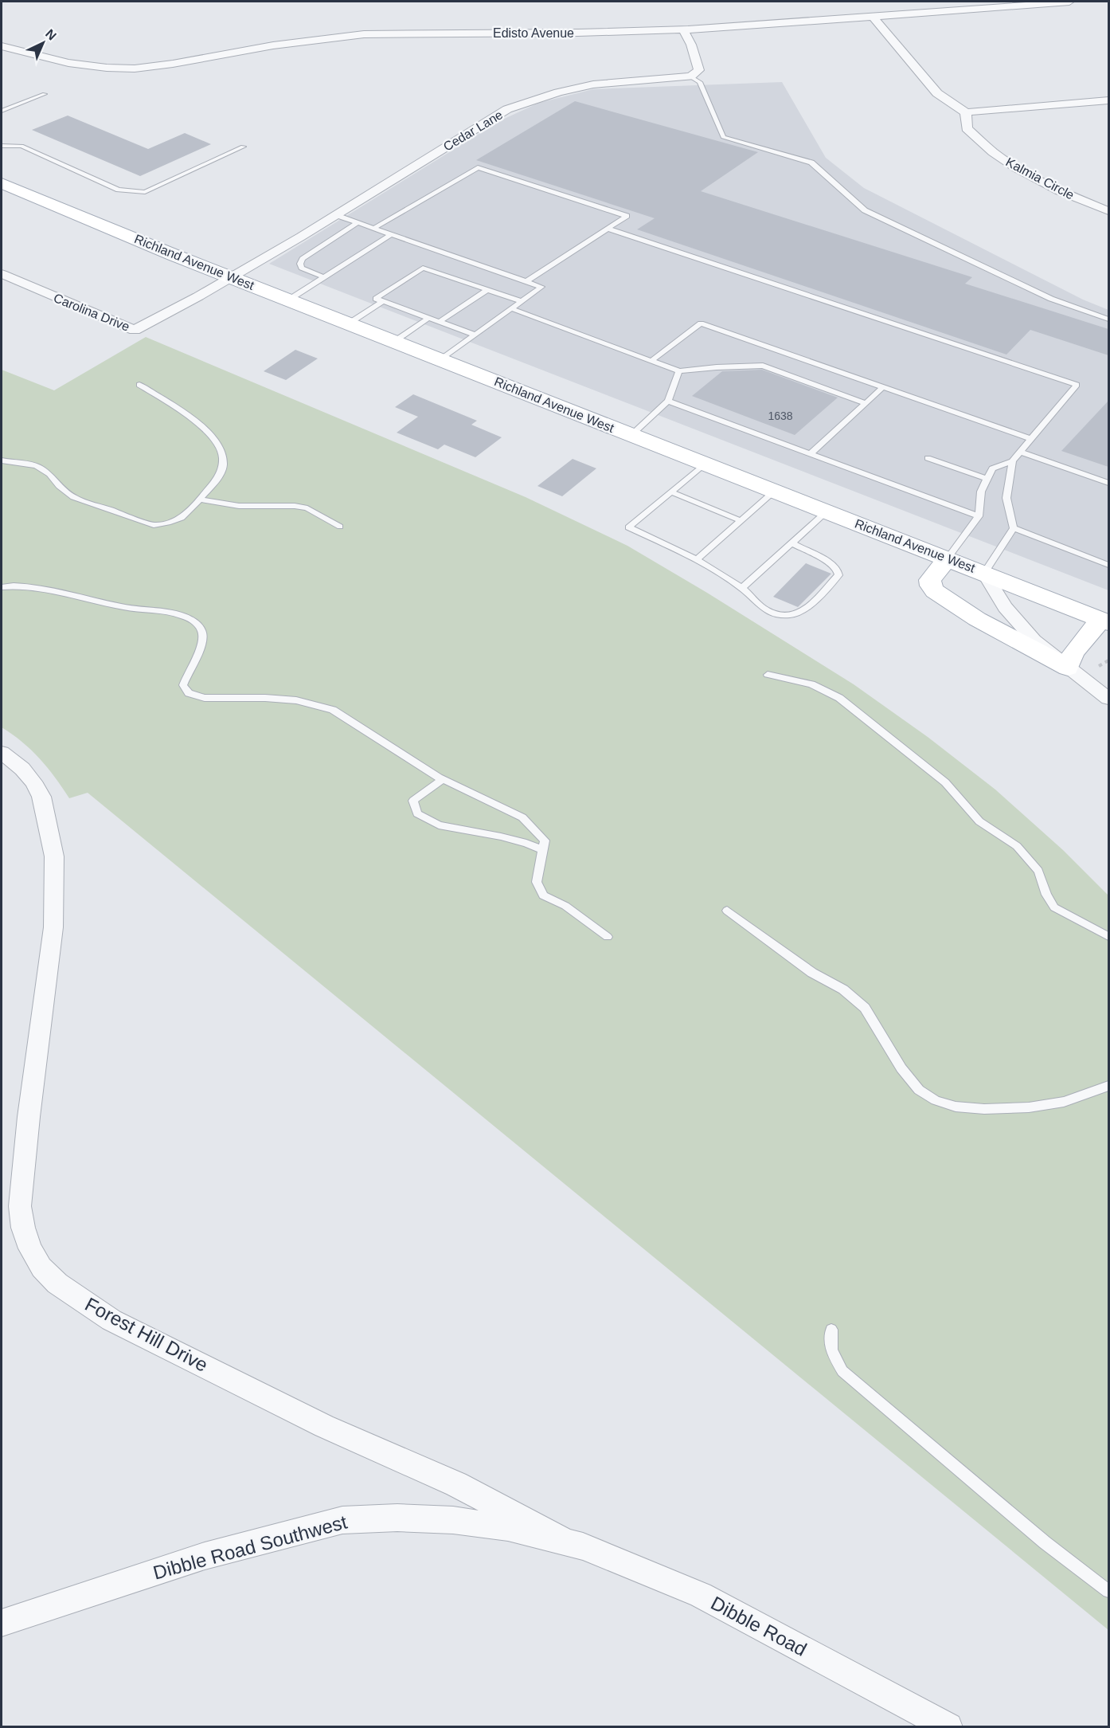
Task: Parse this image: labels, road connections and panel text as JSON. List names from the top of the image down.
{
  "streets": {
    "main road": ["Richland Avenue West"],
    "street": [
      "Edisto Avenue",
      "Cedar Lane",
      "Kalmia Circle",
      "Carolina Drive",
      "Forest Hill Drive",
      "Dibble Road Southwest",
      "Dibble Road"
    ]
  },
  "crossings": [
    ["Cedar Lane", "Richland Avenue West"],
    ["Cedar Lane", "Carolina Drive"],
    ["Richland Avenue West", "Carolina Drive"],
    ["Forest Hill Drive", "Dibble Road Southwest"],
    ["Forest Hill Drive", "Dibble Road"],
    ["Dibble Road Southwest", "Dibble Road"]
  ],
  "house_numbers": ["1638"],
  "north": "top right"
}
